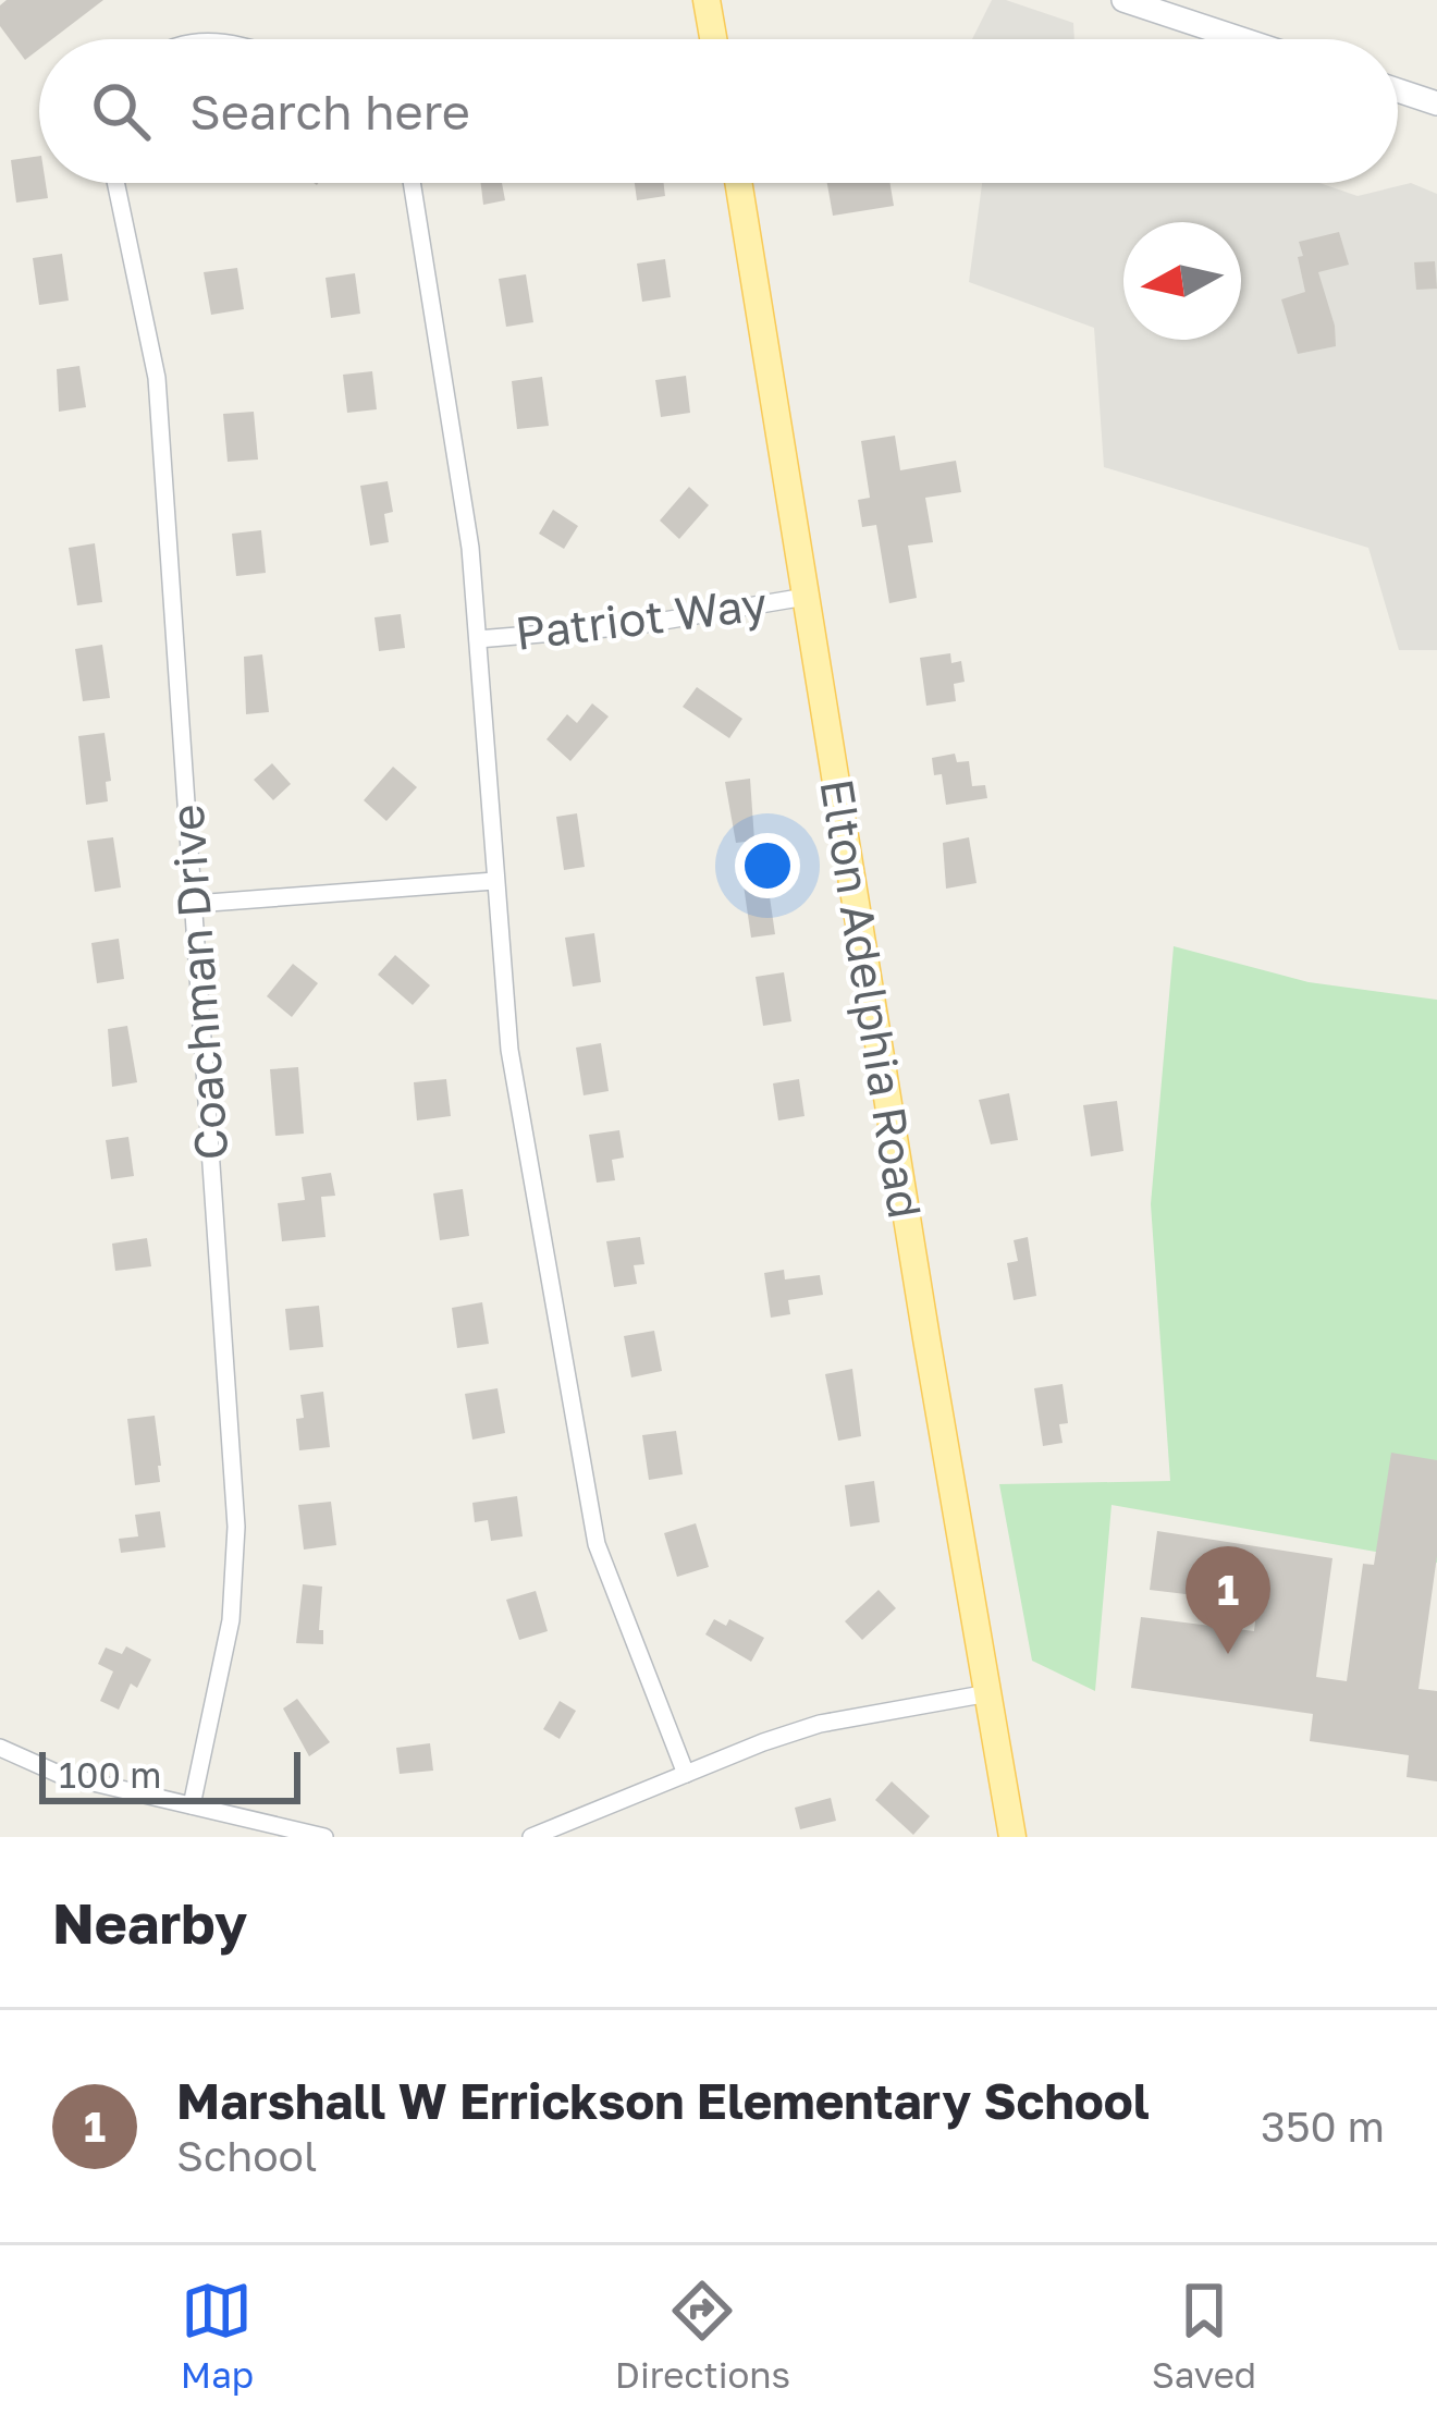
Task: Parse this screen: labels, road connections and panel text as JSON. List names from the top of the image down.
{
  "streets": {
    "main road": ["Elton Adelphia Road"],
    "street": ["Patriot Way", "Coachman Drive"]
  },
  "crossings": [
    ["Patriot Way", "Elton Adelphia Road"]
  ],
  "scale_bar": "100 m",
  "north": "left",
  "page": {
    "search": "Search here",
    "pins": "1",
    "scale": "100 m",
    "heading": "Nearby",
    "list": [
      {
        "mark": "1",
        "name": "Marshall W Errickson Elementary School",
        "note": "School",
        "value": "350 m"
      }
    ],
    "nav": ["Map", "Directions", "Saved"]
  }
}
